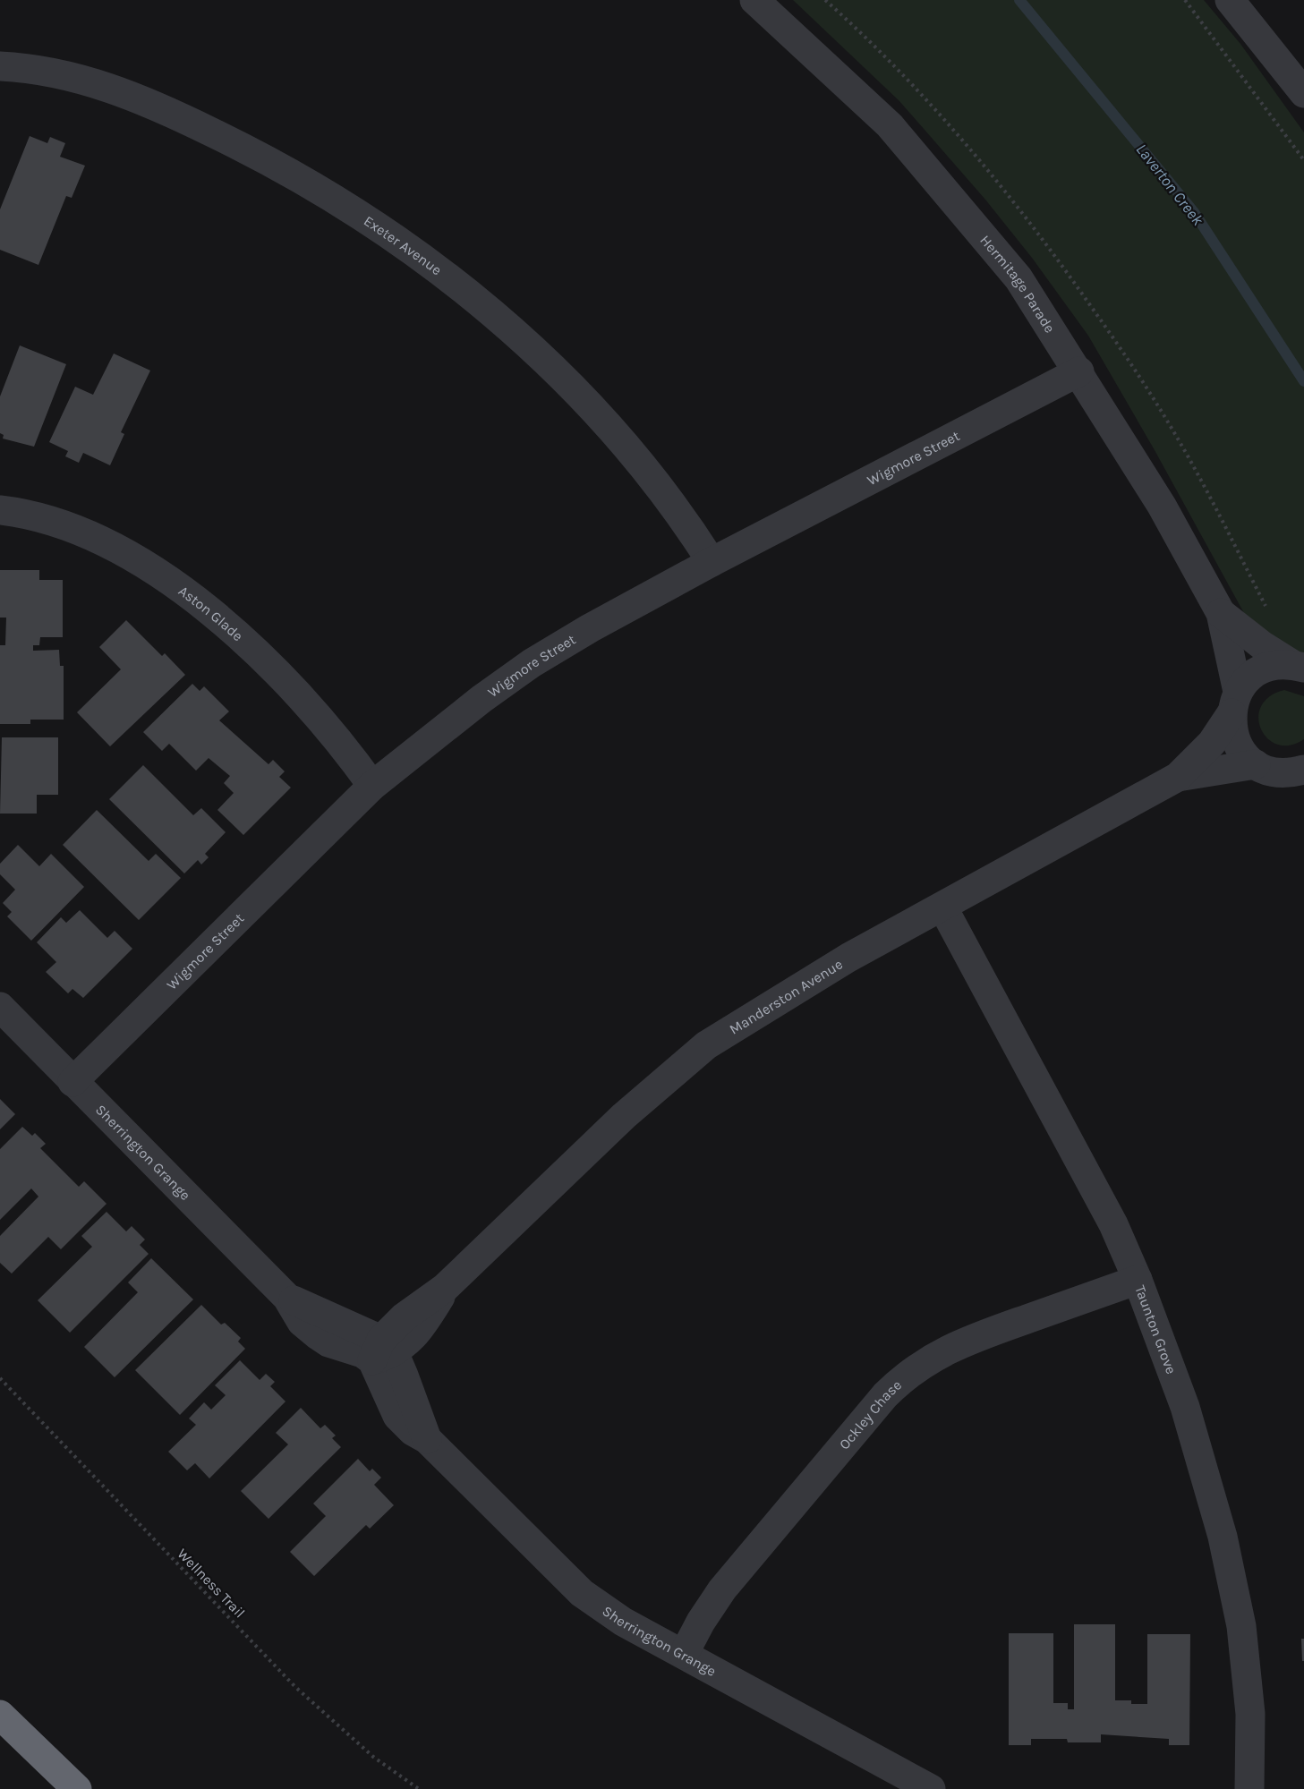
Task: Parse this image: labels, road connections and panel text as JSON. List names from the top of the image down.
{
  "streets": {
    "street": [
      "Exeter Avenue",
      "Hermitage Parade",
      "Wigmore Street",
      "Aston Glade",
      "Manderston Avenue",
      "Sherrington Grange",
      "Taunton Grove",
      "Ockley Chase"
    ],
    "path": ["Wellness Trail"]
  },
  "crossings": [
    ["Exeter Avenue", "Wigmore Street"],
    ["Hermitage Parade", "Wigmore Street"],
    ["Hermitage Parade", "Manderston Avenue"],
    ["Wigmore Street", "Aston Glade"],
    ["Wigmore Street", "Sherrington Grange"],
    ["Manderston Avenue", "Sherrington Grange"],
    ["Manderston Avenue", "Taunton Grove"],
    ["Sherrington Grange", "Ockley Chase"],
    ["Taunton Grove", "Ockley Chase"]
  ],
  "water": ["Laverton Creek"]
}
